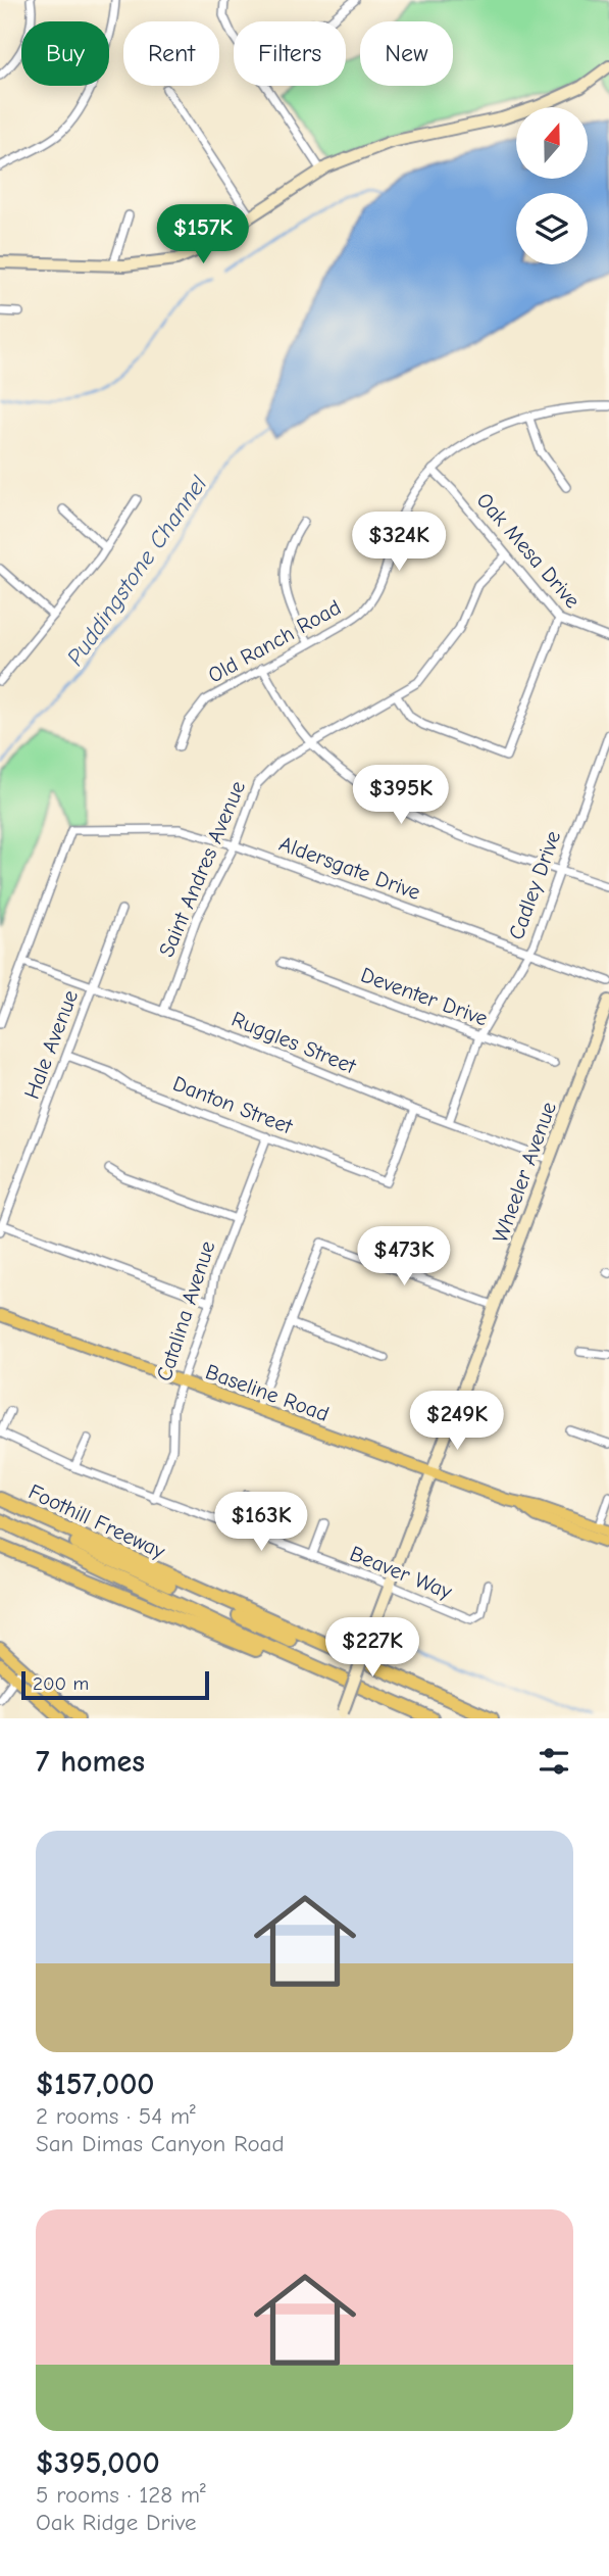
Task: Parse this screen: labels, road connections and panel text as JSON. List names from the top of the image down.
{
  "streets": {
    "highway": ["Foothill Freeway"],
    "main road": ["Wheeler Avenue", "Baseline Road"],
    "street": [
      "Oak Mesa Drive",
      "Old Ranch Road",
      "Aldersgate Drive",
      "Saint Andres Avenue",
      "Cadley Drive",
      "Deventer Drive",
      "Ruggles Street",
      "Hale Avenue",
      "Danton Street",
      "Catalina Avenue",
      "Beaver Way"
    ]
  },
  "crossings": [
    ["Oak Mesa Drive", "Old Ranch Road"],
    ["Oak Mesa Drive", "Saint Andres Avenue"],
    ["Aldersgate Drive", "Saint Andres Avenue"],
    ["Aldersgate Drive", "Cadley Drive"],
    ["Aldersgate Drive", "Ruggles Street"],
    ["Saint Andres Avenue", "Ruggles Street"],
    ["Cadley Drive", "Deventer Drive"],
    ["Cadley Drive", "Ruggles Street"],
    ["Ruggles Street", "Hale Avenue"],
    ["Ruggles Street", "Danton Street"],
    ["Ruggles Street", "Wheeler Avenue"],
    ["Hale Avenue", "Danton Street"],
    ["Danton Street", "Catalina Avenue"],
    ["Wheeler Avenue", "Baseline Road"],
    ["Wheeler Avenue", "Beaver Way"],
    ["Catalina Avenue", "Baseline Road"],
    ["Catalina Avenue", "Beaver Way"]
  ],
  "water": ["Puddingstone Channel"],
  "scale_bar": "200 m",
  "north": "top",
  "page": {
    "chip": [
      "Buy",
      "Rent",
      "Filters",
      "New"
    ],
    "price": [
      "$157K",
      "$324K",
      "$395K",
      "$473K",
      "$249K",
      "$163K",
      "$227K"
    ],
    "scale": "200 m",
    "heading": "7 homes",
    "list": [
      {
        "name": "$157,000",
        "note": "2 rooms · 54 m² · San Dimas Canyon Road"
      },
      {
        "name": "$395,000",
        "note": "5 rooms · 128 m² · Oak Ridge Drive"
      }
    ]
  }
}
